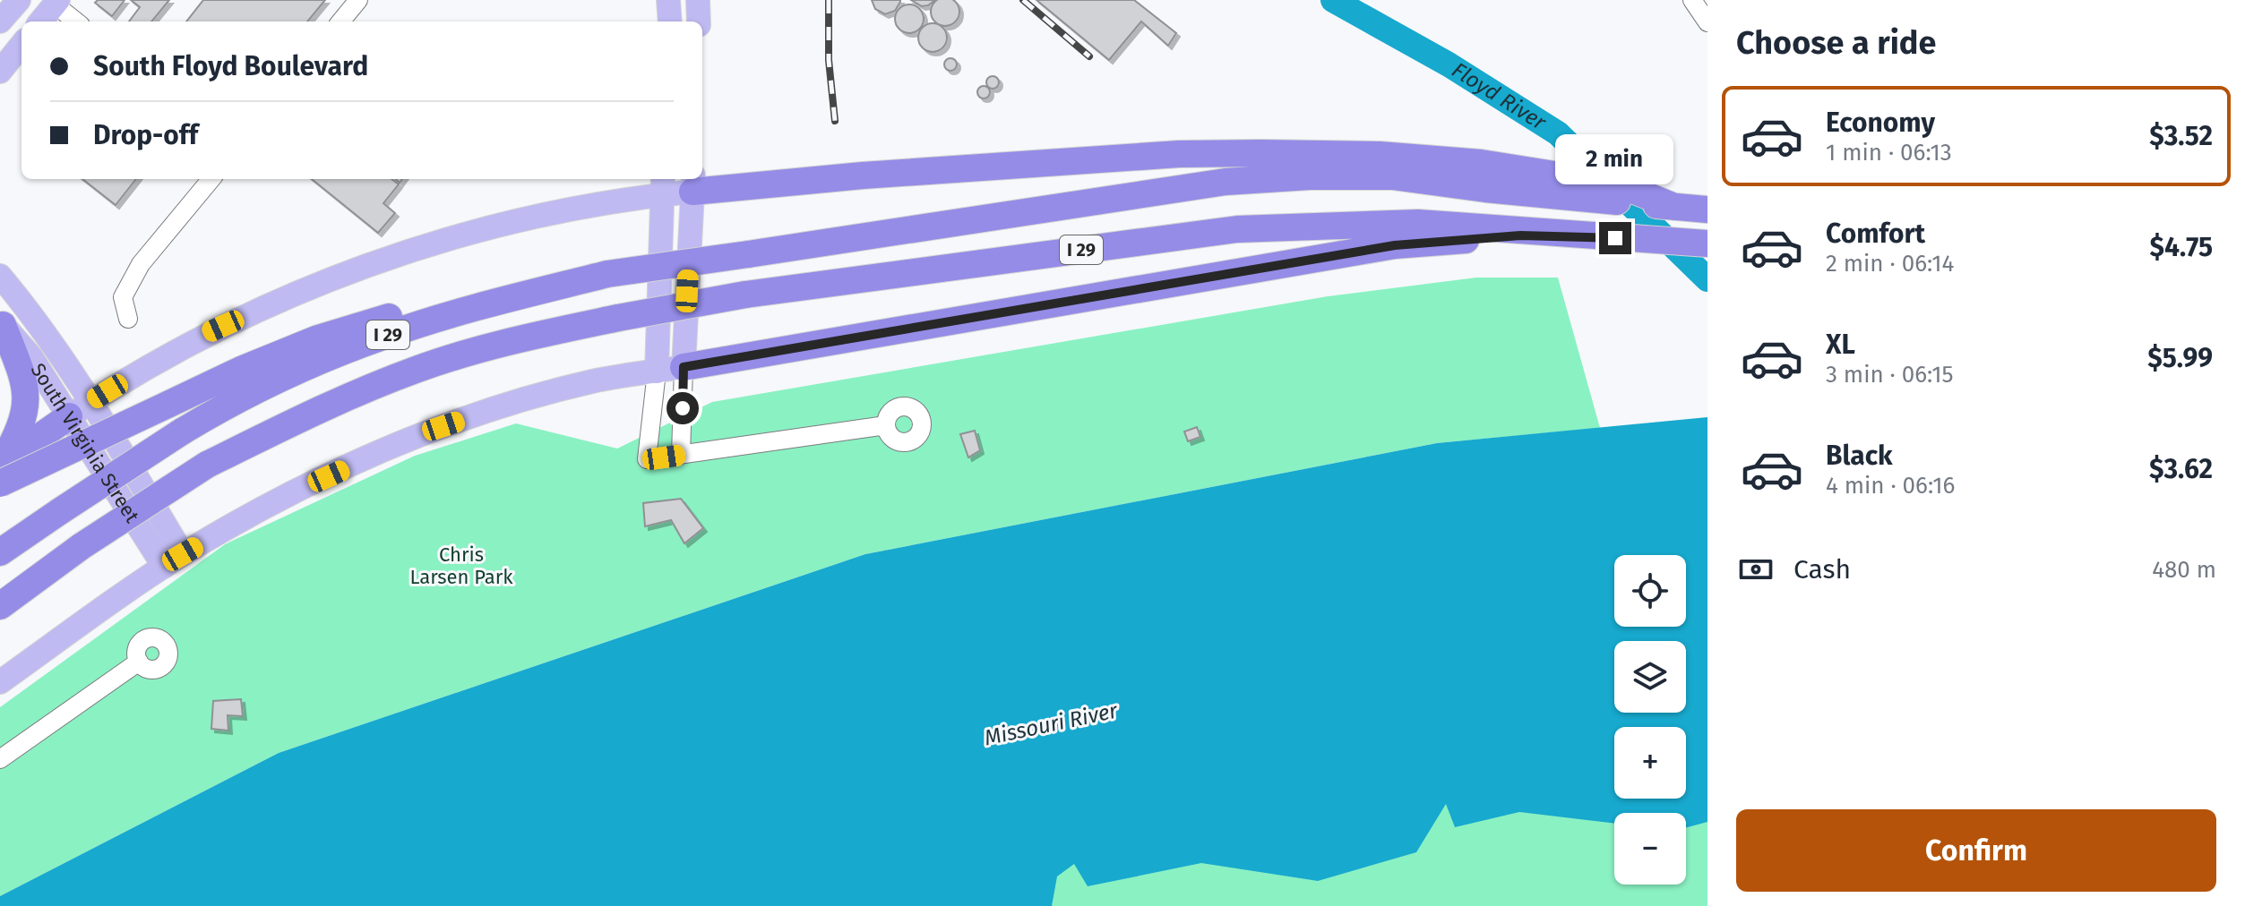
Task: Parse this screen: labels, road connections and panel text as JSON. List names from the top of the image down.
{
  "streets": {
    "highway": ["I 29"],
    "main road": ["South Virginia Street"]
  },
  "water": ["Floyd River", "Missouri River"],
  "parks": ["Chris Larsen Park"],
  "page": {
    "heading": "Choose a ride",
    "banner": ["South Floyd Boulevard", "Drop-off"],
    "list": [
      {
        "name": "Economy",
        "note": "1 min · 06:13",
        "value": "$3.52"
      },
      {
        "name": "Comfort",
        "note": "2 min · 06:14",
        "value": "$4.75"
      },
      {
        "name": "XL",
        "note": "3 min · 06:15",
        "value": "$5.99"
      },
      {
        "name": "Black",
        "note": "4 min · 06:16",
        "value": "$3.62"
      }
    ],
    "bubble": "2 min",
    "pay": ["Cash", "480 m"],
    "map_buttons": ["+", "−"],
    "buttons": "Confirm"
  }
}
